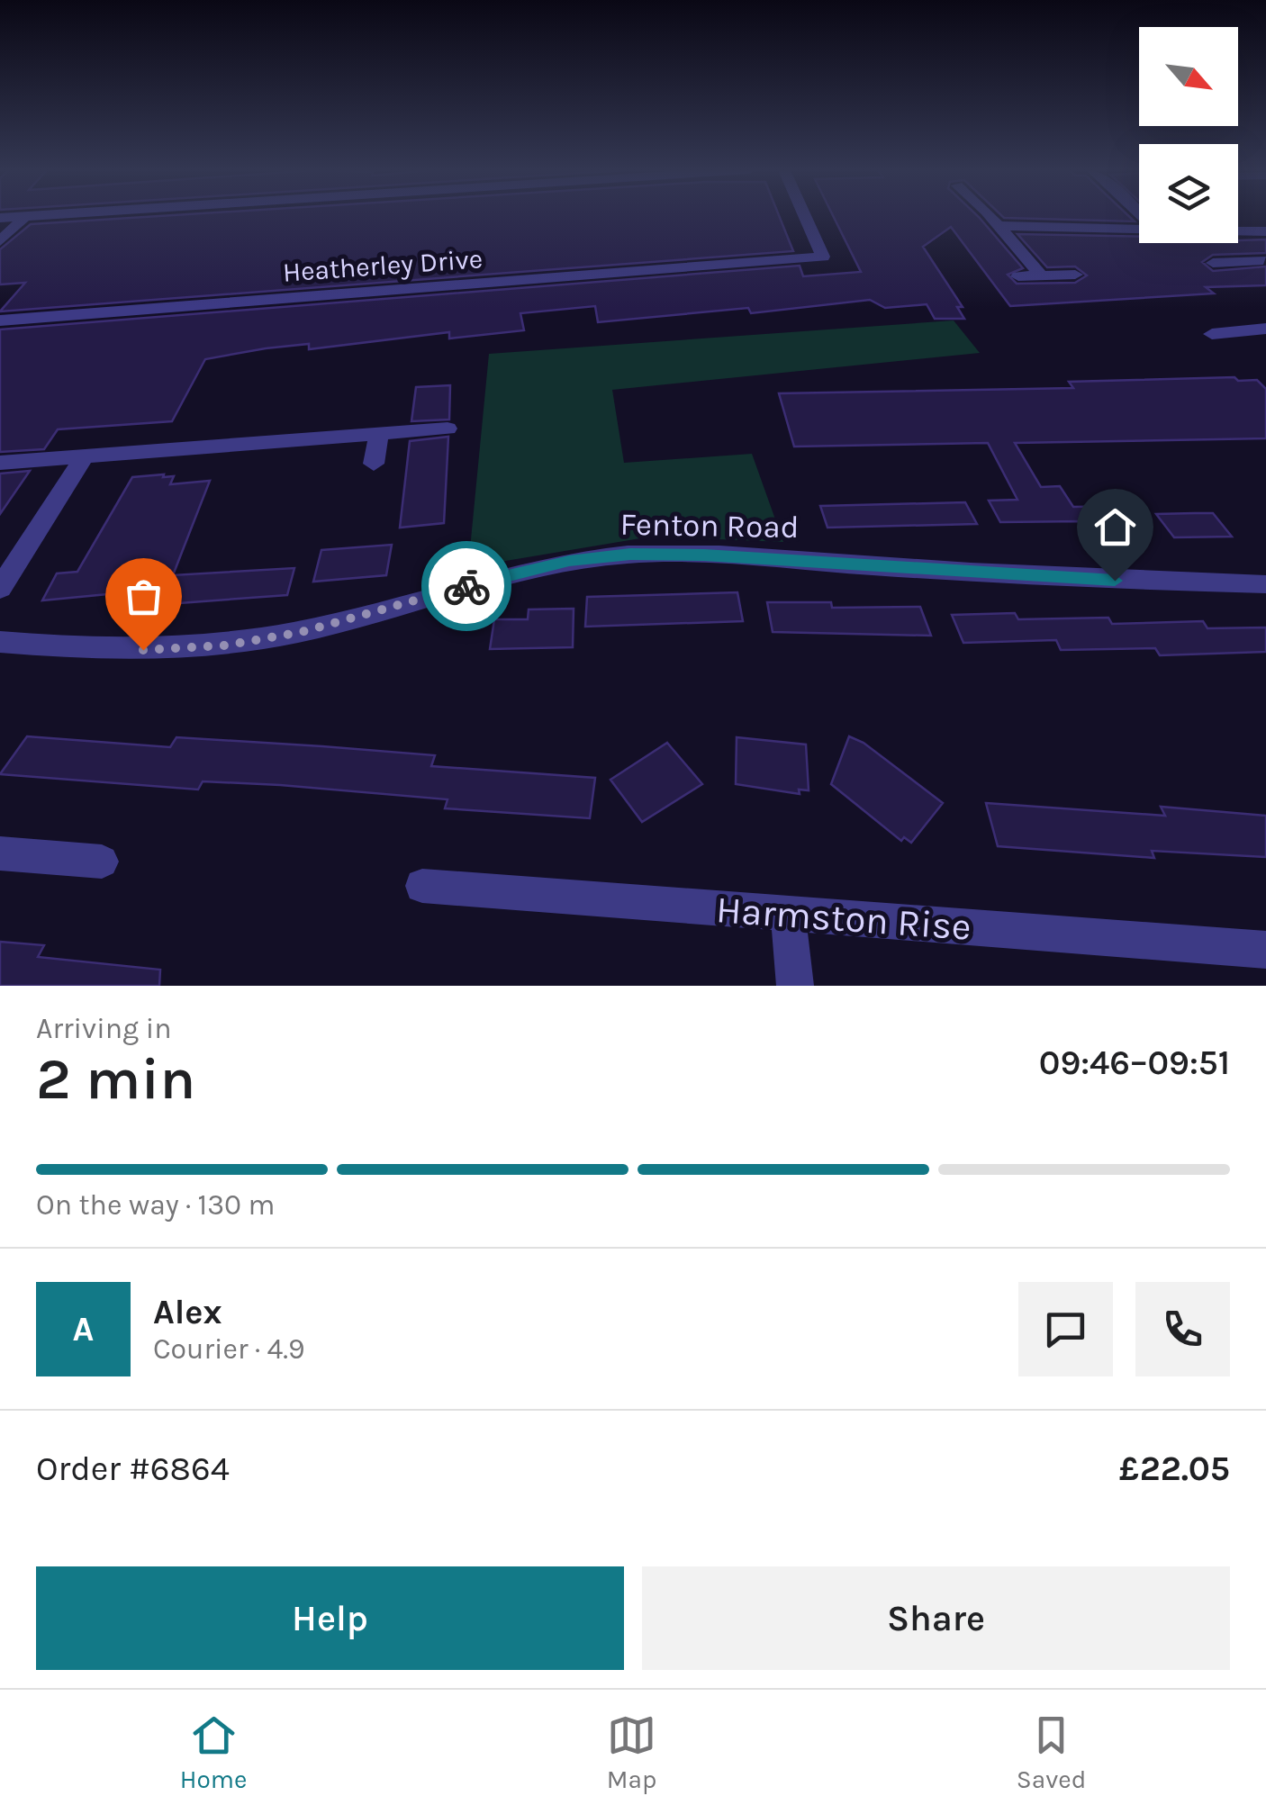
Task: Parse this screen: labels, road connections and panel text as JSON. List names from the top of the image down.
{
  "streets": {
    "street": ["Heatherley Drive", "Fenton Road", "Harmston Rise"]
  },
  "north": "bottom right",
  "page": {
    "heading": ["2 min", "Arriving in", "09:46–09:51"],
    "panel": [
      "Alex",
      "Courier · 4.9",
      "Order #6864",
      "£22.05"
    ],
    "bar": "On the way · 130 m",
    "round": "A",
    "buttons": ["Help", "Share"],
    "tabs": ["Home", "Map", "Saved"]
  }
}
